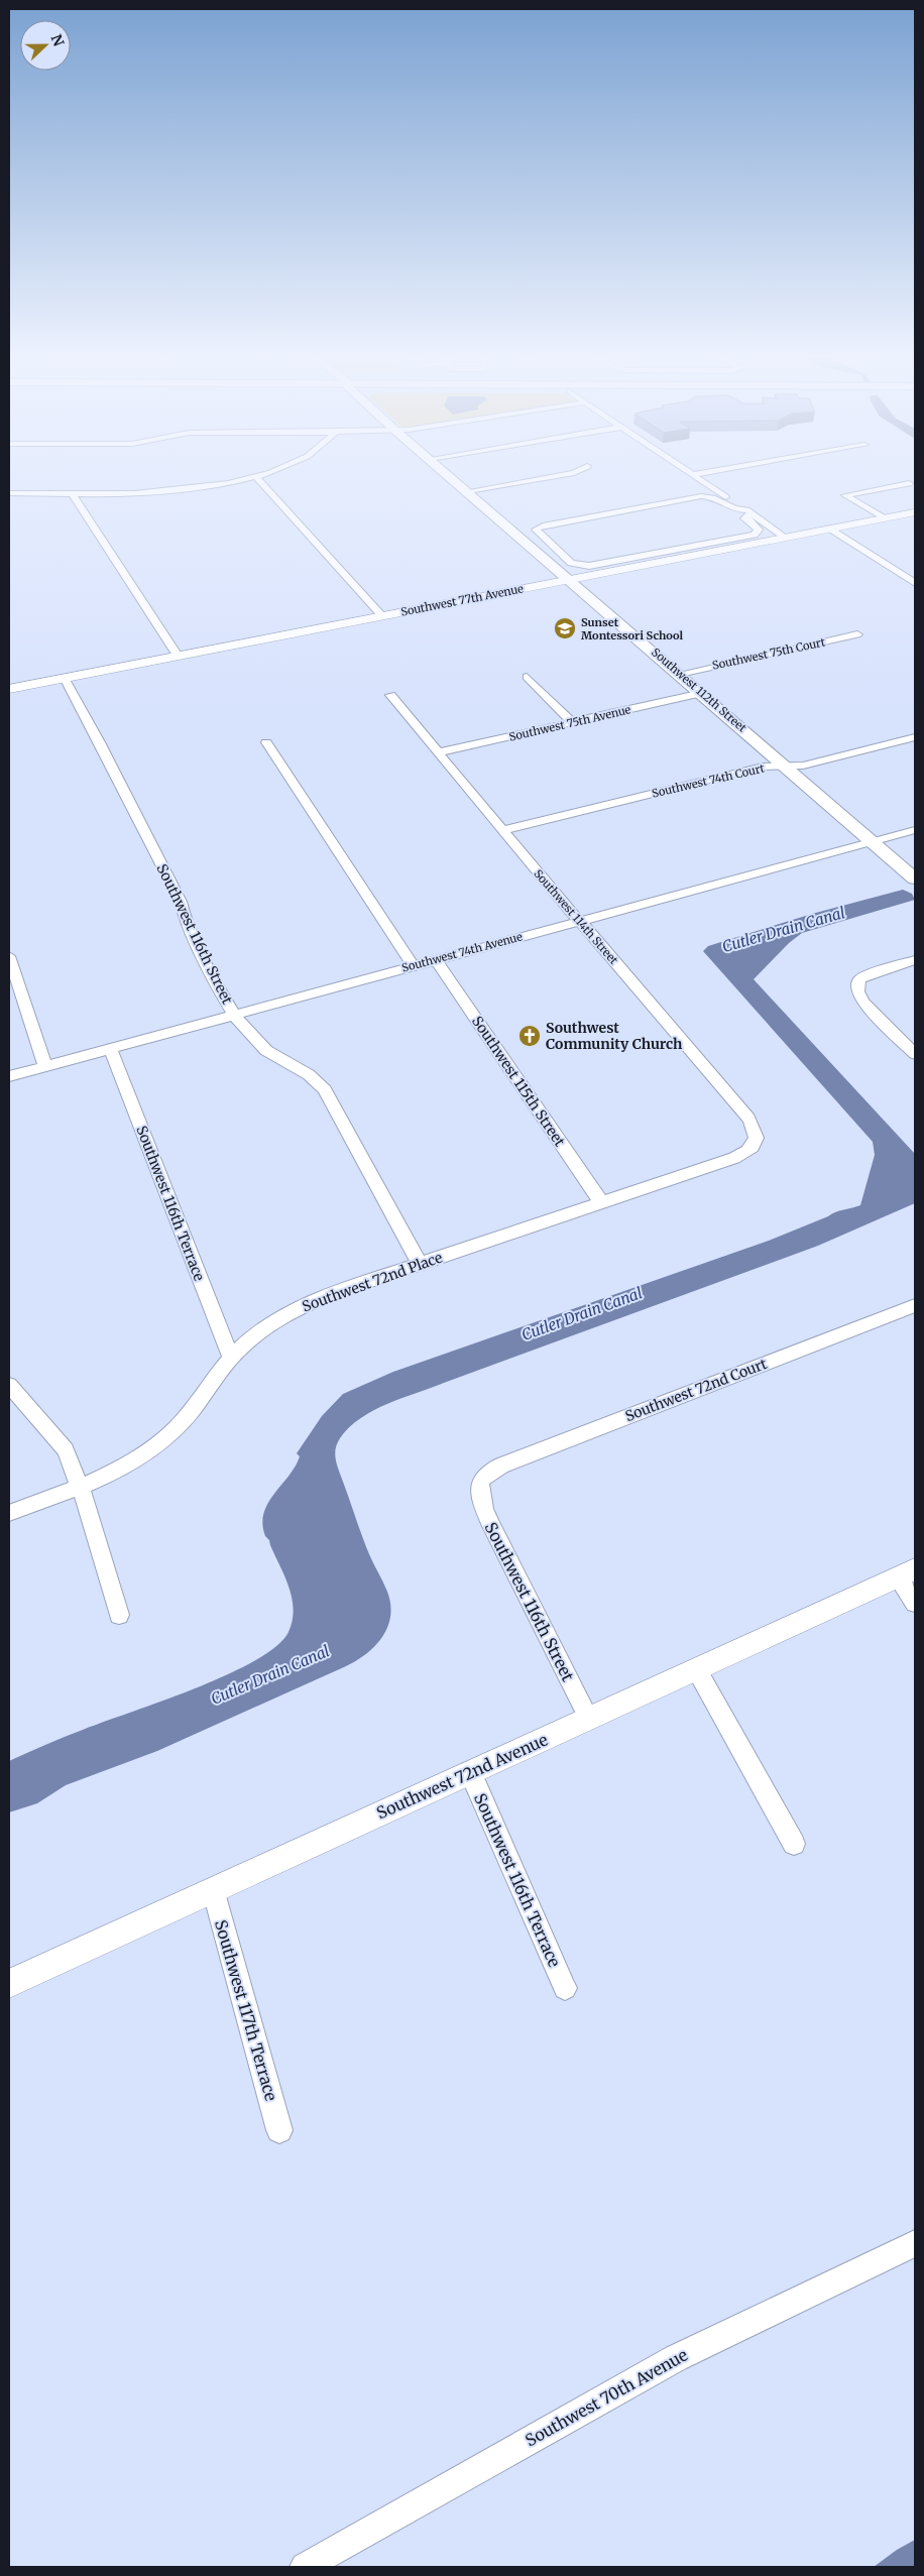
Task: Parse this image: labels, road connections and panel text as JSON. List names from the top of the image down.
{
  "streets": {
    "main road": ["Southwest 112th Street"],
    "street": [
      "Southwest 77th Avenue",
      "Southwest 75th Court",
      "Southwest 75th Avenue",
      "Southwest 74th Court",
      "Southwest 114th Street",
      "Southwest 116th Street",
      "Southwest 74th Avenue",
      "Southwest 115th Street",
      "Southwest 116th Terrace",
      "Southwest 72nd Place",
      "Southwest 72nd Court",
      "Southwest 72nd Avenue",
      "Southwest 117th Terrace",
      "Southwest 70th Avenue"
    ]
  },
  "crossings": [
    ["Southwest 77th Avenue", "Southwest 112th Street"],
    ["Southwest 77th Avenue", "Southwest 116th Street"],
    ["Southwest 75th Court", "Southwest 112th Street"],
    ["Southwest 112th Street", "Southwest 75th Avenue"],
    ["Southwest 112th Street", "Southwest 74th Court"],
    ["Southwest 112th Street", "Southwest 74th Avenue"],
    ["Southwest 75th Avenue", "Southwest 114th Street"],
    ["Southwest 74th Court", "Southwest 114th Street"],
    ["Southwest 114th Street", "Southwest 74th Avenue"],
    ["Southwest 114th Street", "Southwest 72nd Place"],
    ["Southwest 116th Street", "Southwest 74th Avenue"],
    ["Southwest 116th Street", "Southwest 72nd Place"],
    ["Southwest 116th Street", "Southwest 72nd Court"],
    ["Southwest 116th Street", "Southwest 72nd Avenue"],
    ["Southwest 74th Avenue", "Southwest 115th Street"],
    ["Southwest 74th Avenue", "Southwest 116th Terrace"],
    ["Southwest 115th Street", "Southwest 72nd Place"],
    ["Southwest 116th Terrace", "Southwest 72nd Place"],
    ["Southwest 116th Terrace", "Southwest 72nd Avenue"],
    ["Southwest 72nd Avenue", "Southwest 117th Terrace"]
  ],
  "water": ["Cutler Drain Canal"],
  "places": {
    "school or university": ["Sunset Montessori School"],
    "church": ["Southwest Community Church"]
  },
  "north": "right"
}
